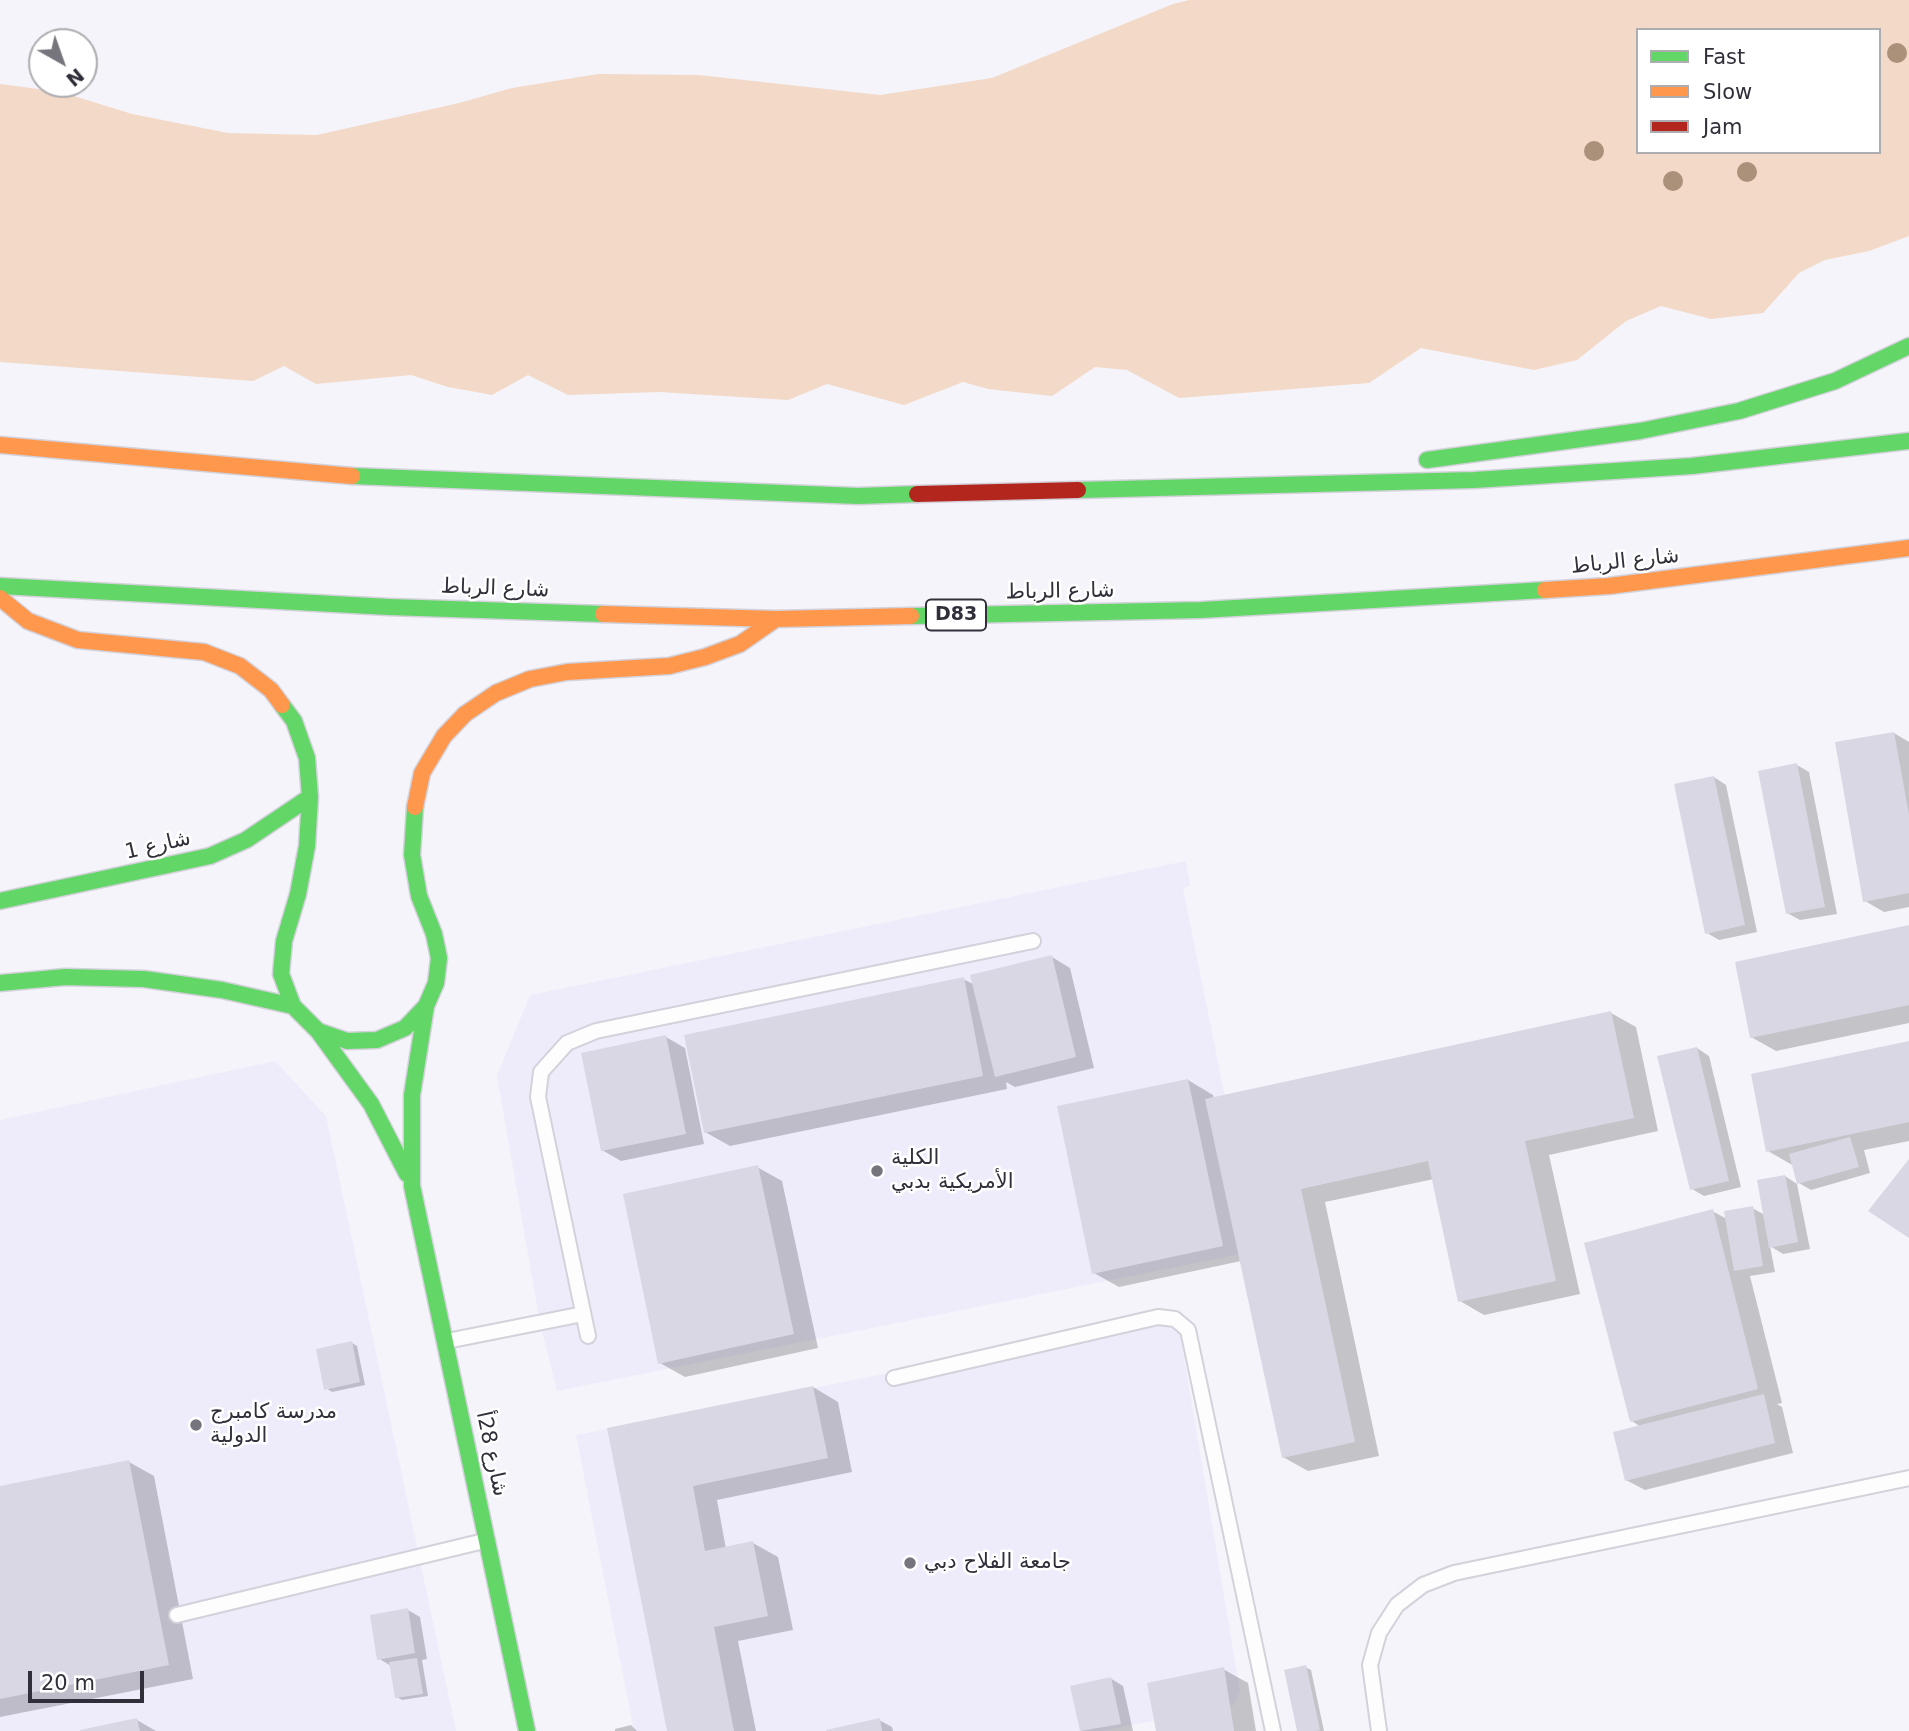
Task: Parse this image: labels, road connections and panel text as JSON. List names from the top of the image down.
{
  "streets": {
    "main road": [
      "شارع الرباط",
      "D83",
      "شارع 1",
      "شارع 28أ"
    ]
  },
  "crossings": [
    ["شارع الرباط", "شارع 28أ"]
  ],
  "places": ["الكلية الأمريكية بدبي", "مدرسة كامبرج الدولية", "جامعة الفلاح دبي"],
  "legend": ["Fast", "Slow", "Jam"],
  "scale_bar": "20 m",
  "north": "bottom right"
}
